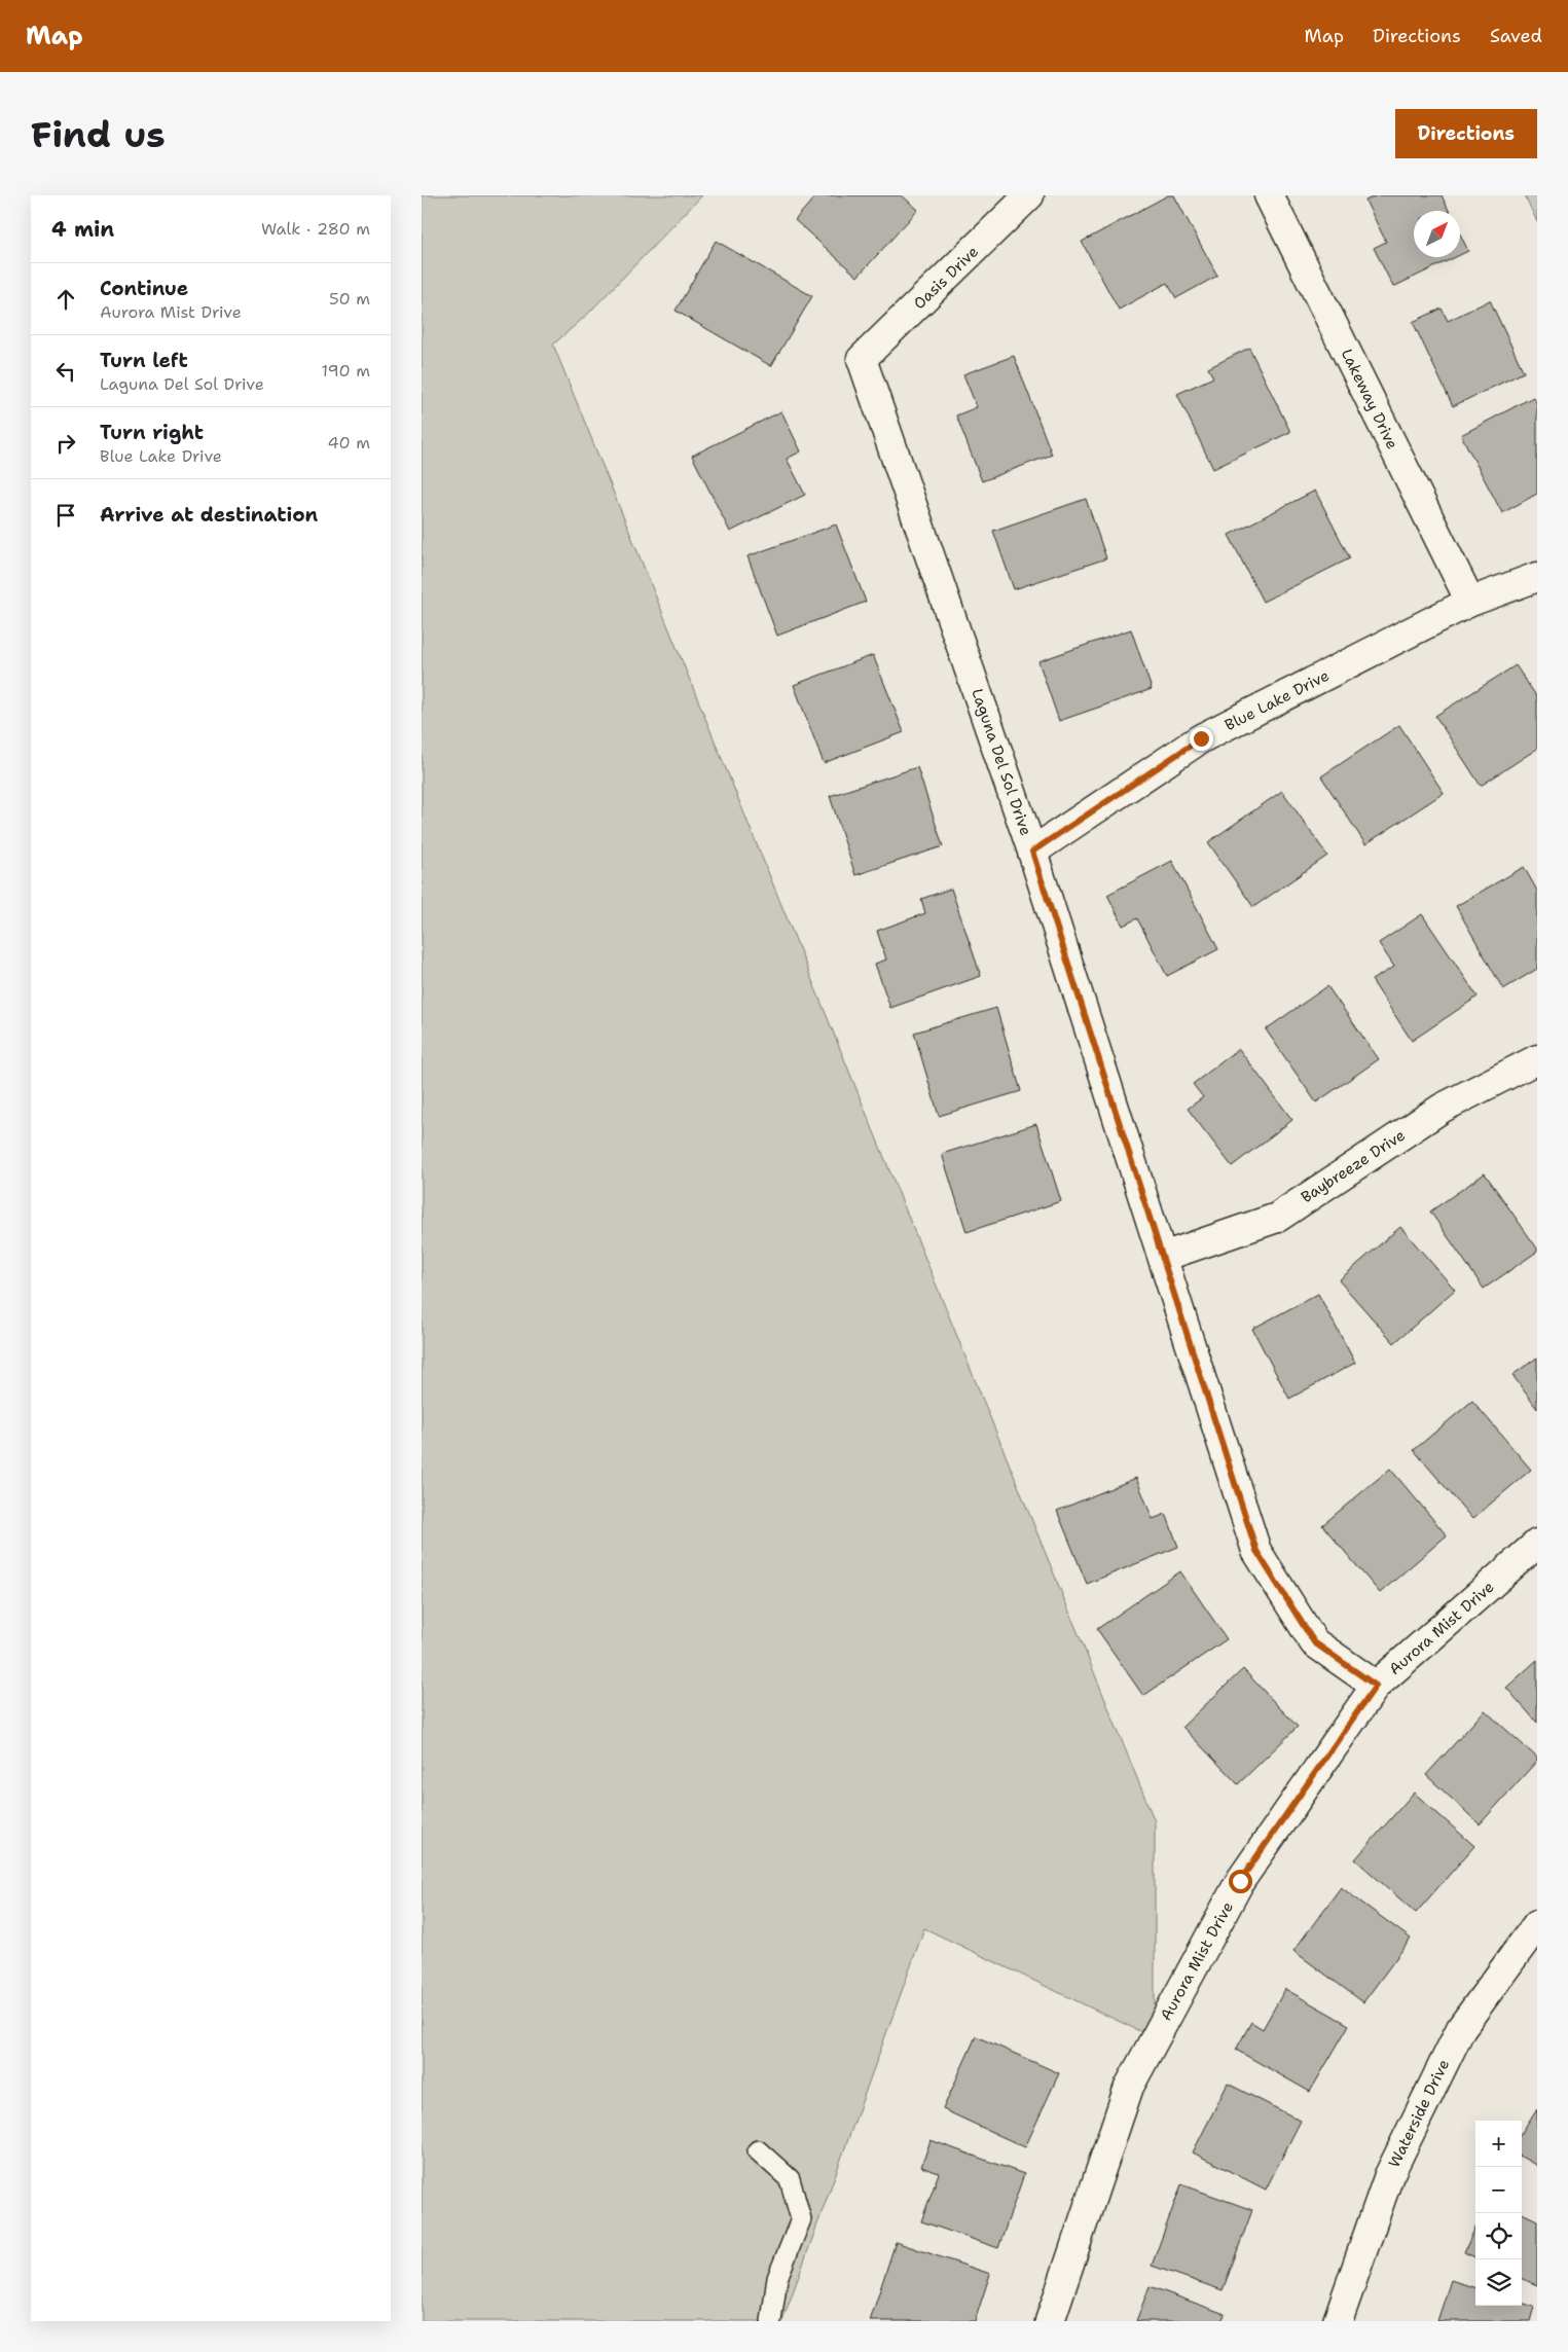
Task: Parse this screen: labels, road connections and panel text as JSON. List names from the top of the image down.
{
  "streets": {
    "street": [
      "Oasis Drive",
      "Lakeway Drive",
      "Blue Lake Drive",
      "Laguna Del Sol Drive",
      "Baybreeze Drive",
      "Aurora Mist Drive",
      "Waterside Drive"
    ]
  },
  "crossings": [
    ["Oasis Drive", "Laguna Del Sol Drive"],
    ["Lakeway Drive", "Blue Lake Drive"],
    ["Blue Lake Drive", "Laguna Del Sol Drive"],
    ["Laguna Del Sol Drive", "Baybreeze Drive"],
    ["Laguna Del Sol Drive", "Aurora Mist Drive"]
  ],
  "north": "top right",
  "page": {
    "header": "Map",
    "nav": ["Map", "Directions", "Saved"],
    "buttons": "Directions",
    "title": "Find us",
    "heading": ["4 min", "Walk · 280 m"],
    "list": [
      ["Continue", "Aurora Mist Drive", "50 m"],
      ["Turn left", "Laguna Del Sol Drive", "190 m"],
      ["Turn right", "Blue Lake Drive", "40 m"],
      "Arrive at destination"
    ],
    "map_buttons": ["+", "−"]
  }
}
